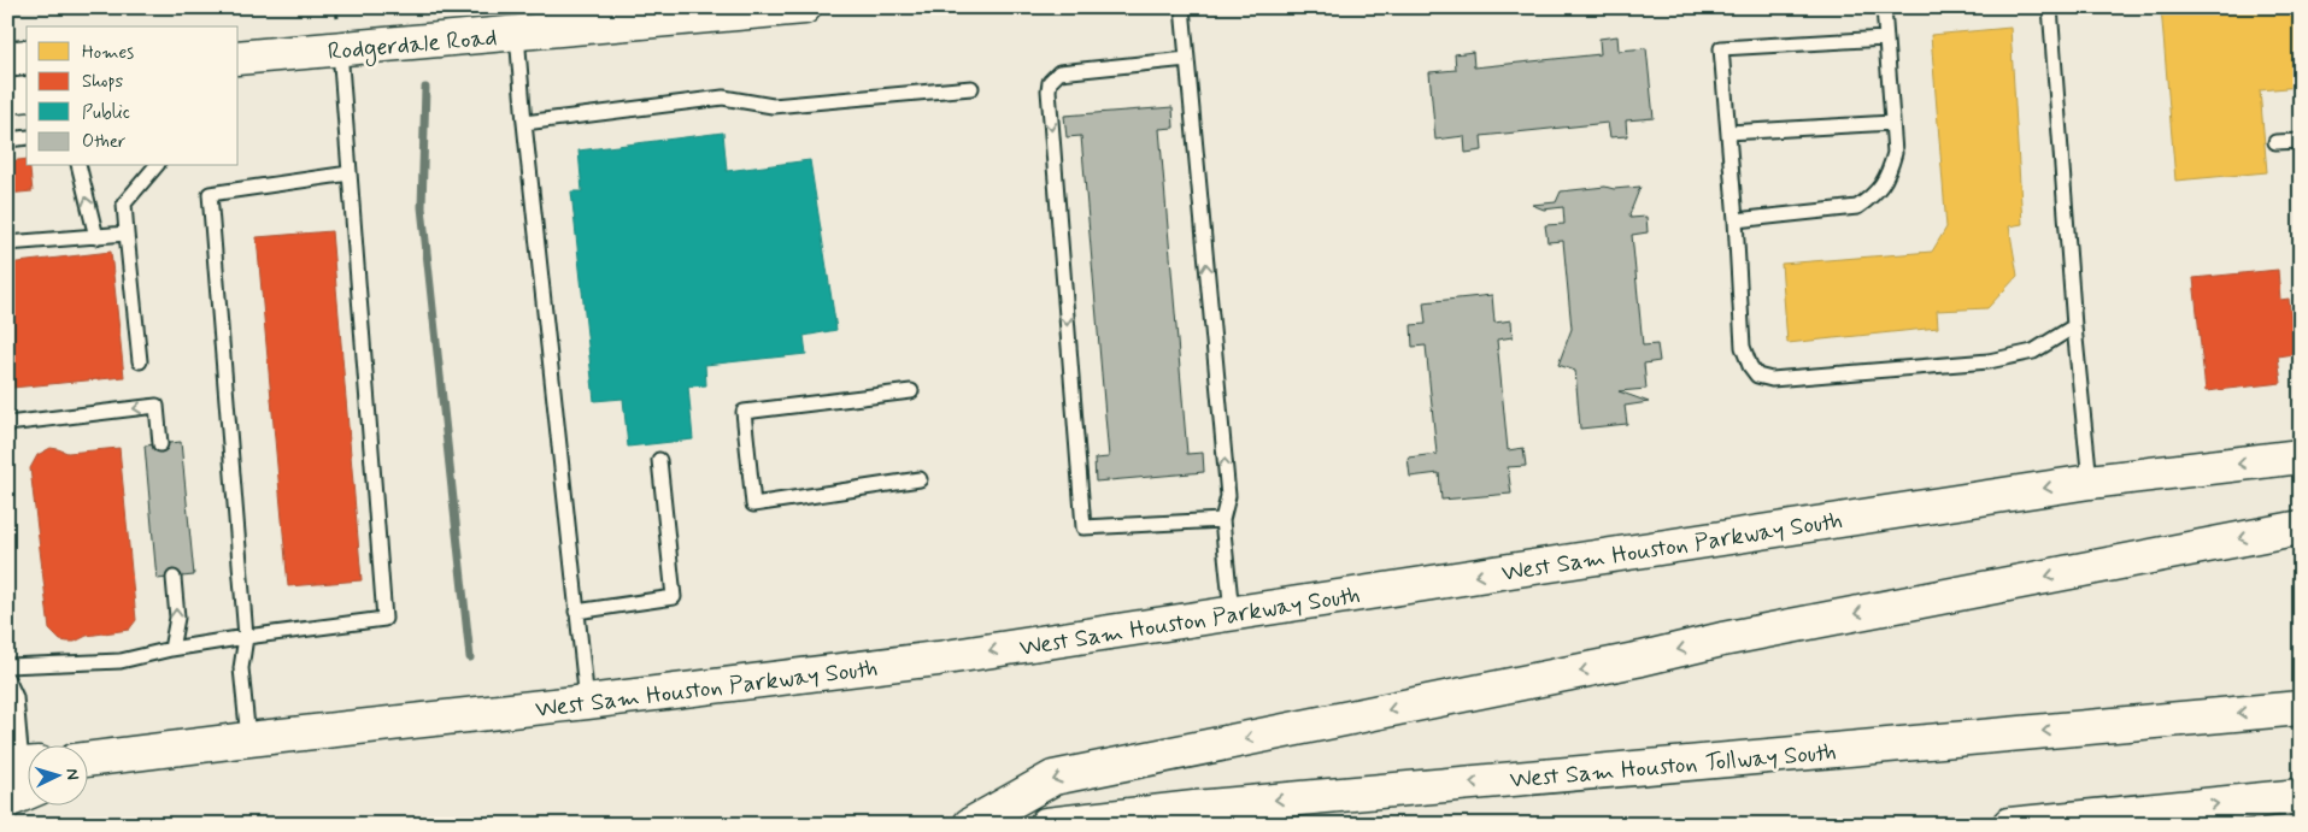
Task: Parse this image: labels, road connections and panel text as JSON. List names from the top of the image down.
{
  "streets": {
    "main road": ["Rodgerdale Road", "West Sam Houston Parkway South", "West Sam Houston Tollway South"]
  },
  "legend": [
    "Homes",
    "Shops",
    "Public",
    "Other"
  ],
  "north": "right"
}
